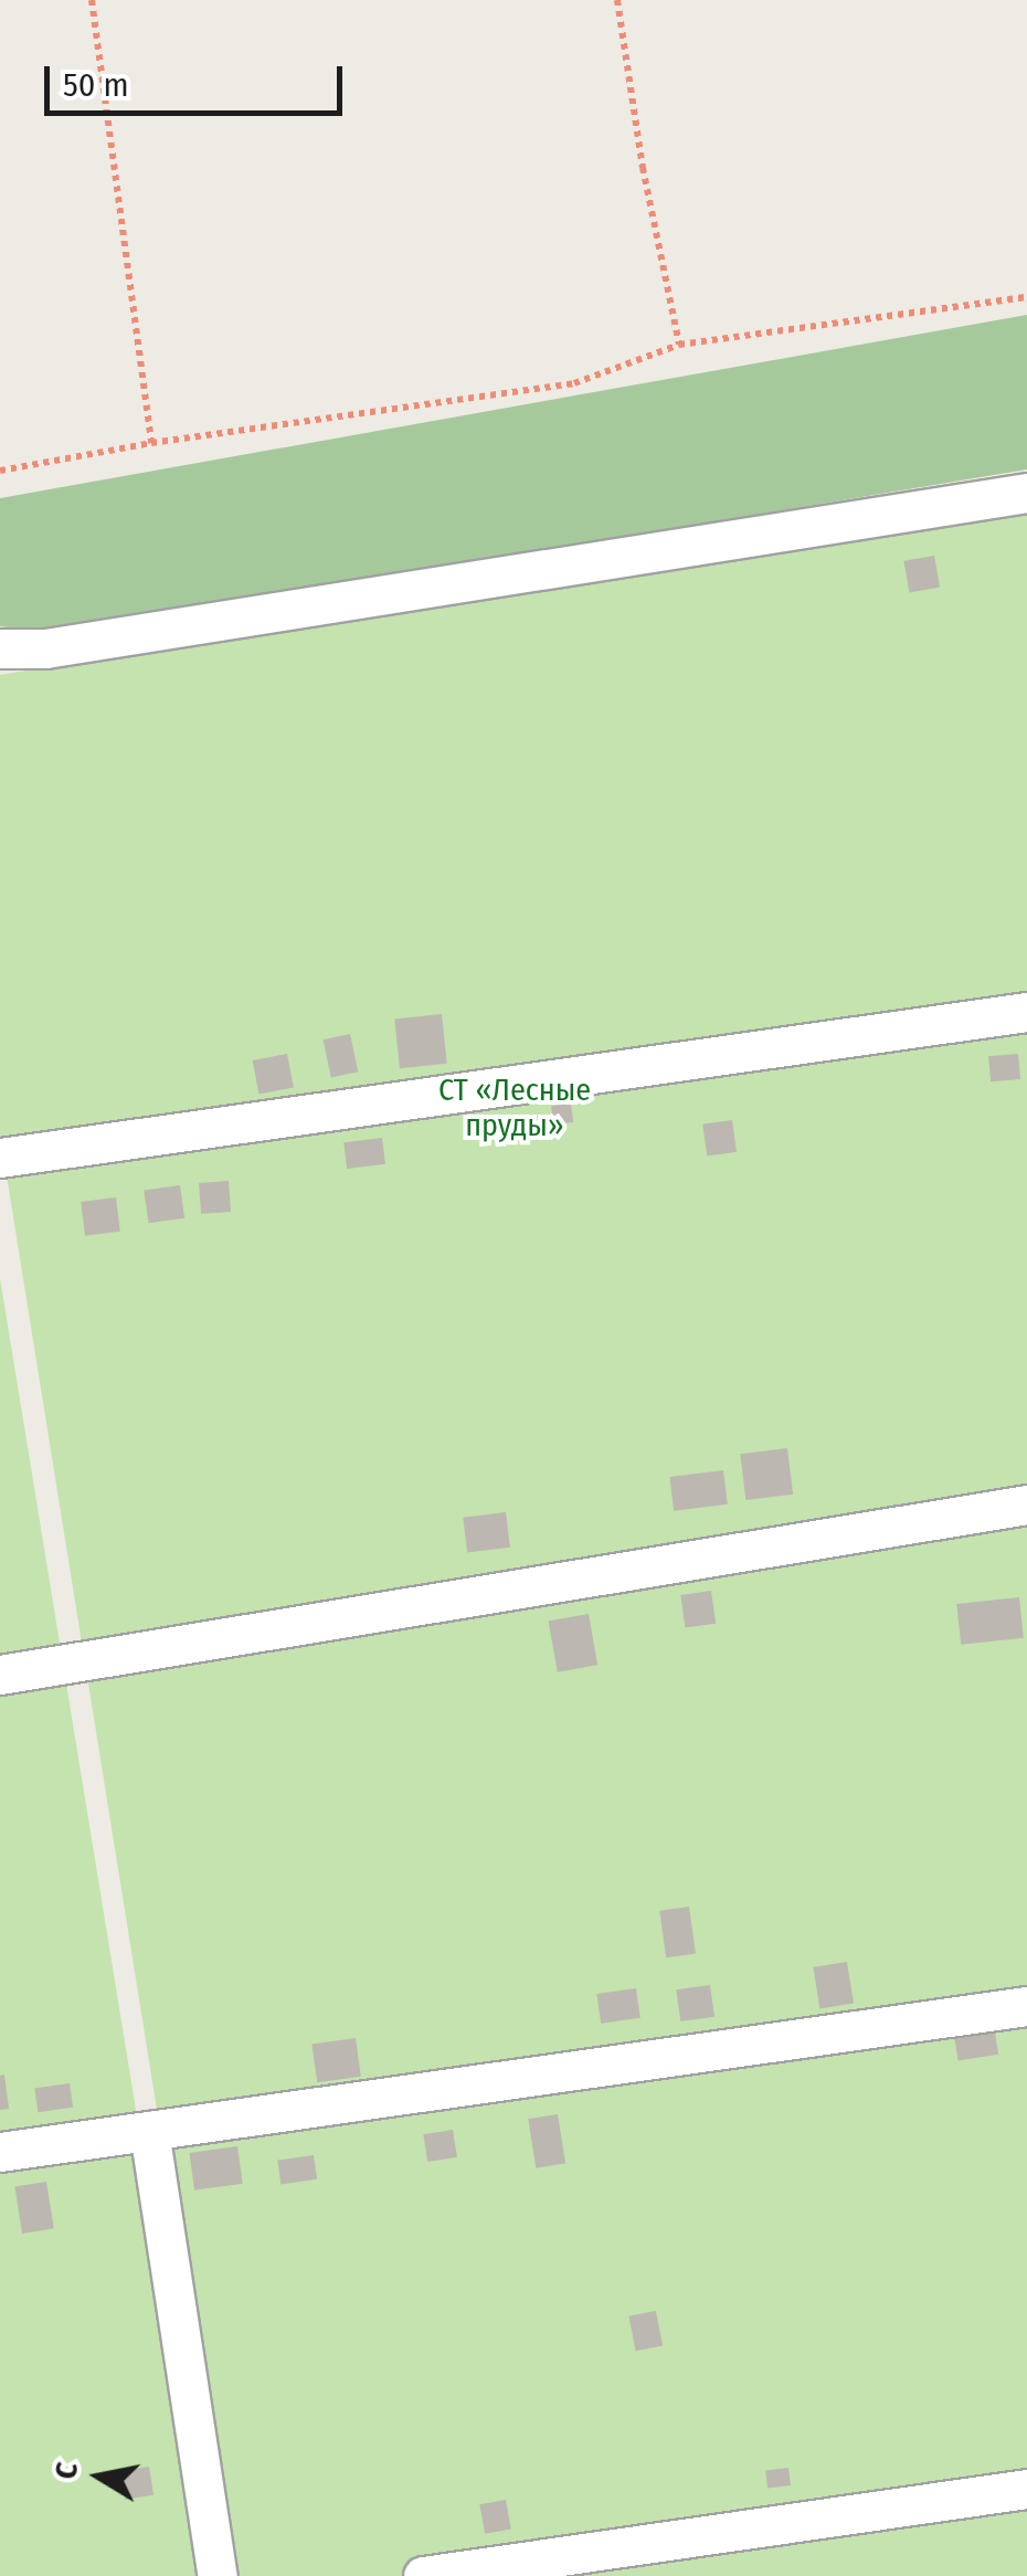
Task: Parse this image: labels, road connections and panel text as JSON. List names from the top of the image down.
{
  "parks": ["СТ «Лесные пруды»"],
  "scale_bar": "50 m",
  "north": "left"
}
